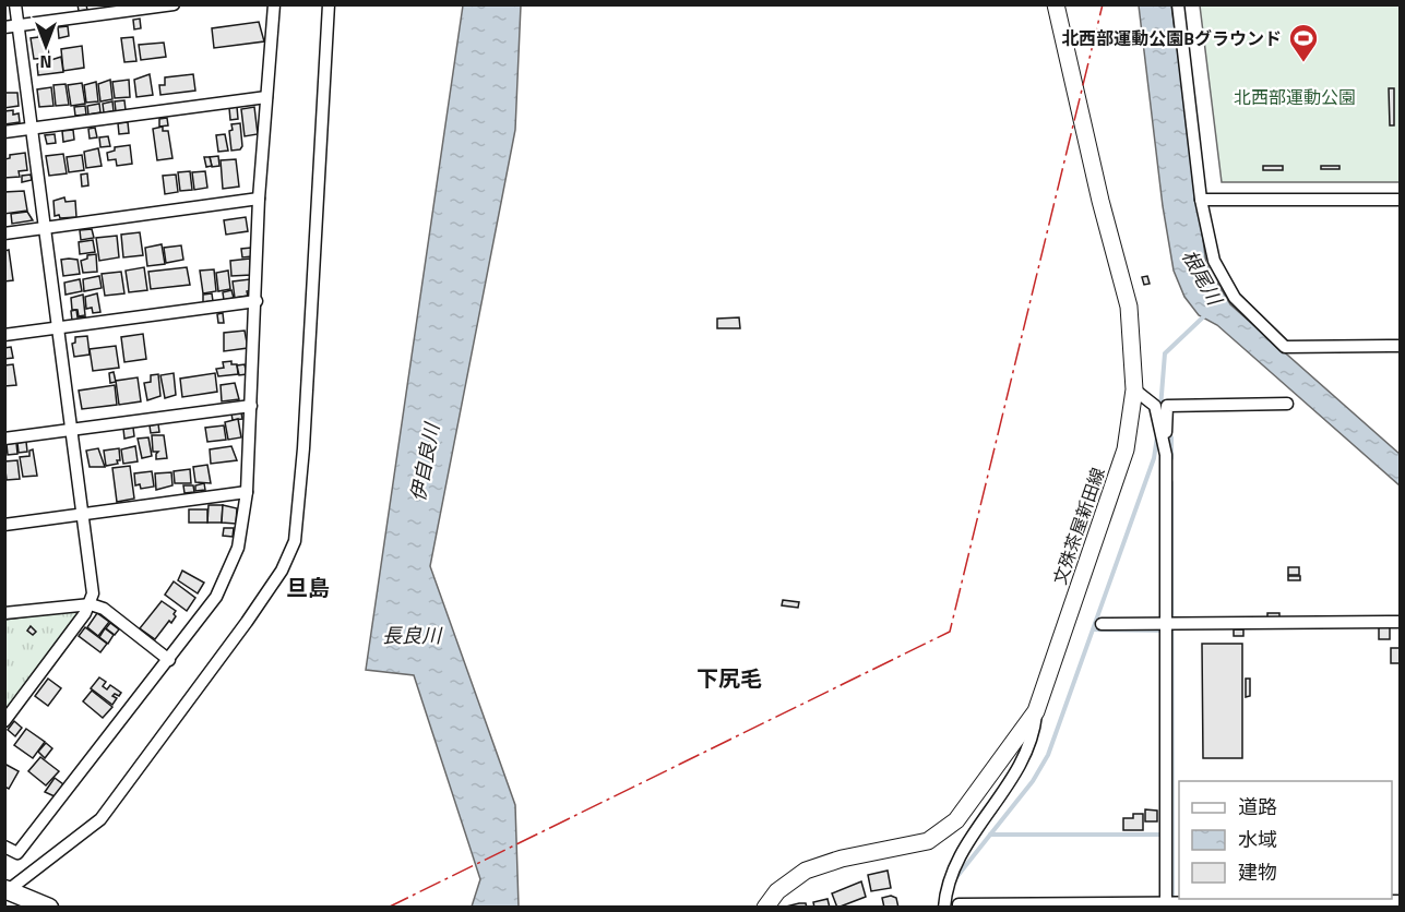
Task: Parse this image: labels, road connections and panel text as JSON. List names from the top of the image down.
{
  "streets": {
    "main road": ["文殊茶屋新田線"]
  },
  "districts": ["旦島", "下尻毛"],
  "water": ["根尾川", "伊自良川", "長良川"],
  "parks": ["北西部運動公園"],
  "places": {
    "sports": ["北西部運動公園Bグラウンド"]
  },
  "legend": ["道路", "水域", "建物"],
  "north": "bottom"
}
